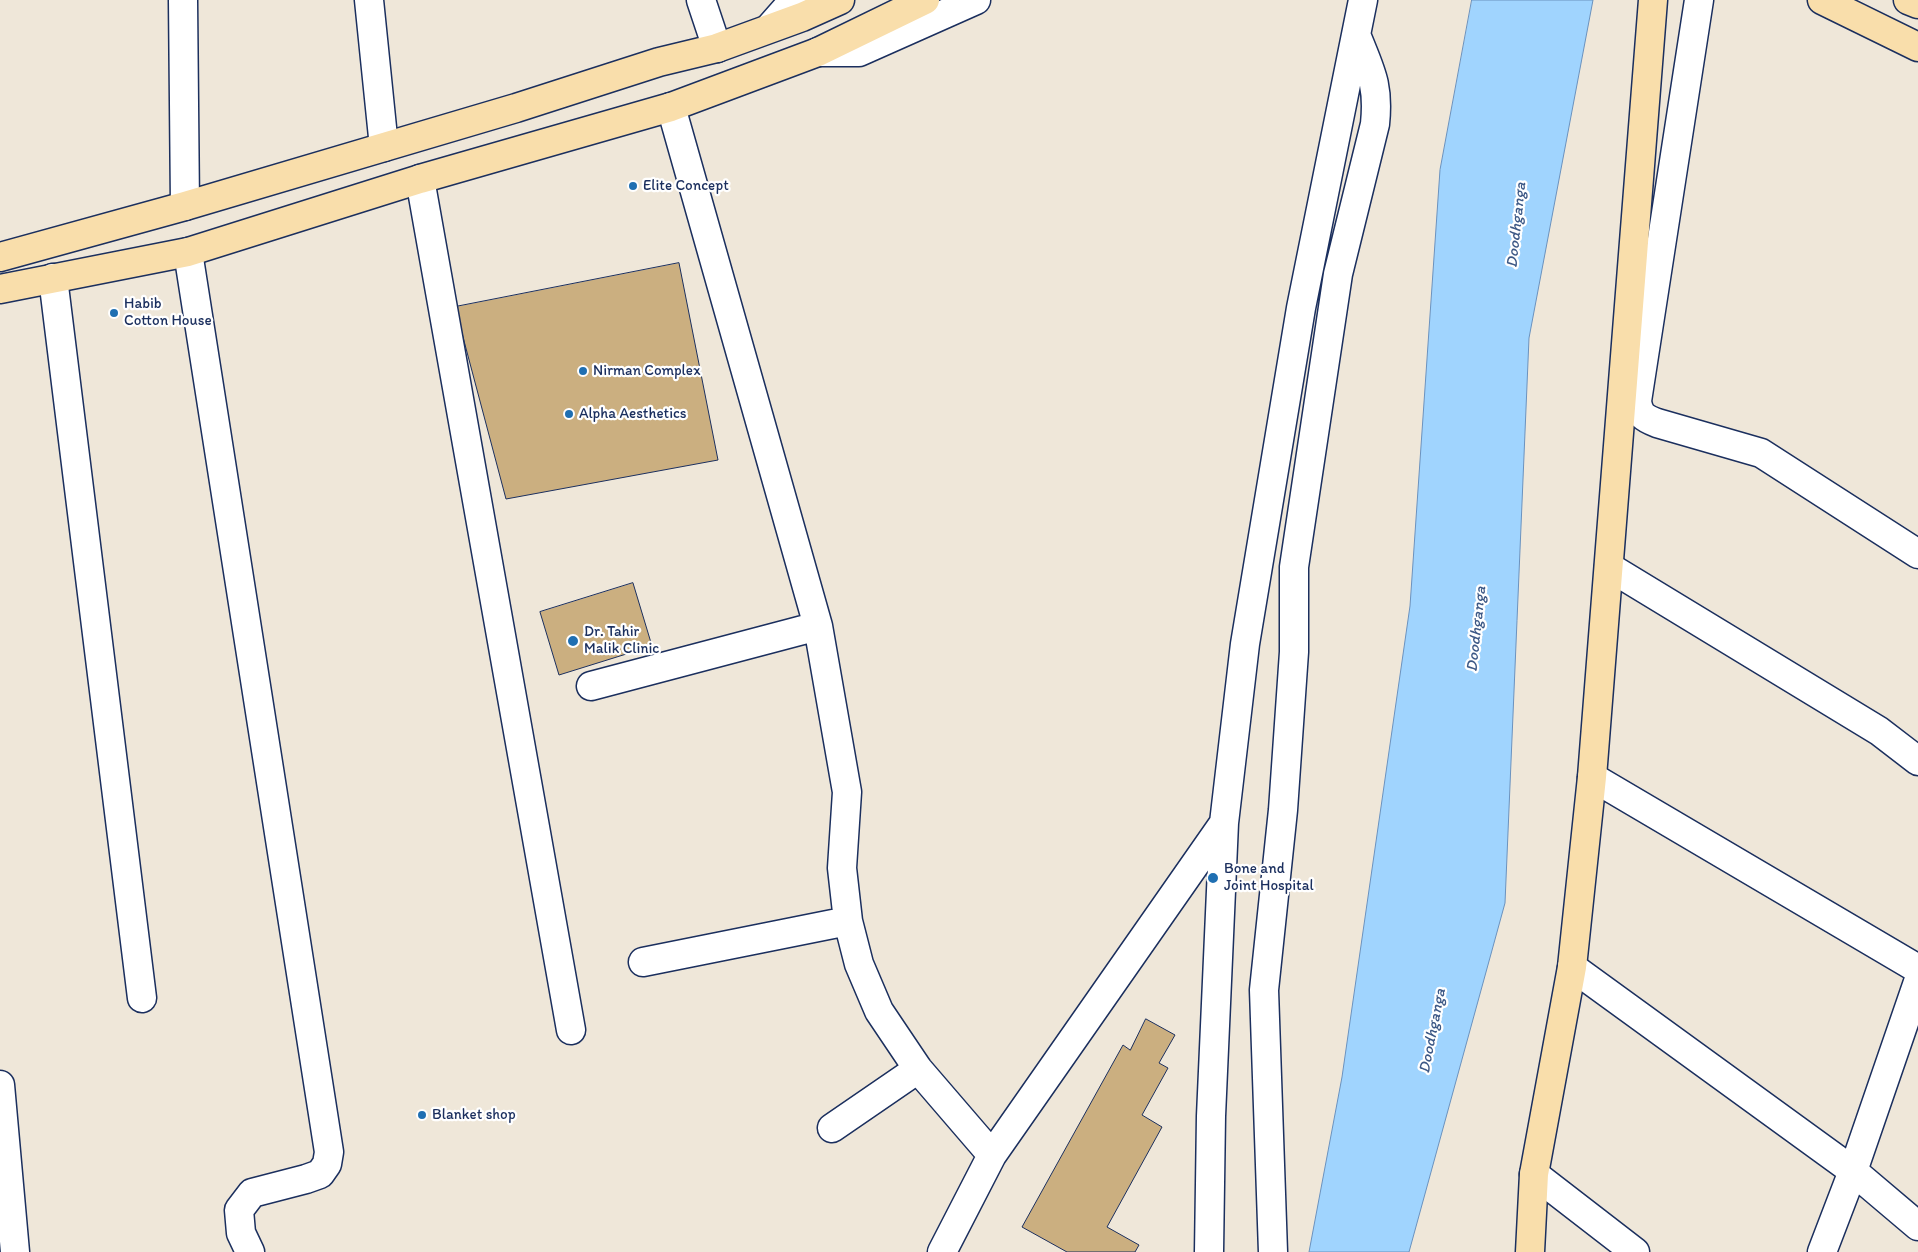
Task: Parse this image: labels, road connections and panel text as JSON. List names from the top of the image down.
{
  "water": ["Doodhganga"],
  "places": [
    "Elite Concept",
    "Habib Cotton House",
    "Nirman Complex",
    "Alpha Aesthetics",
    "Dr. Tahir Malik Clinic",
    "Bone and Joint Hospital",
    "Blanket shop"
  ]
}
